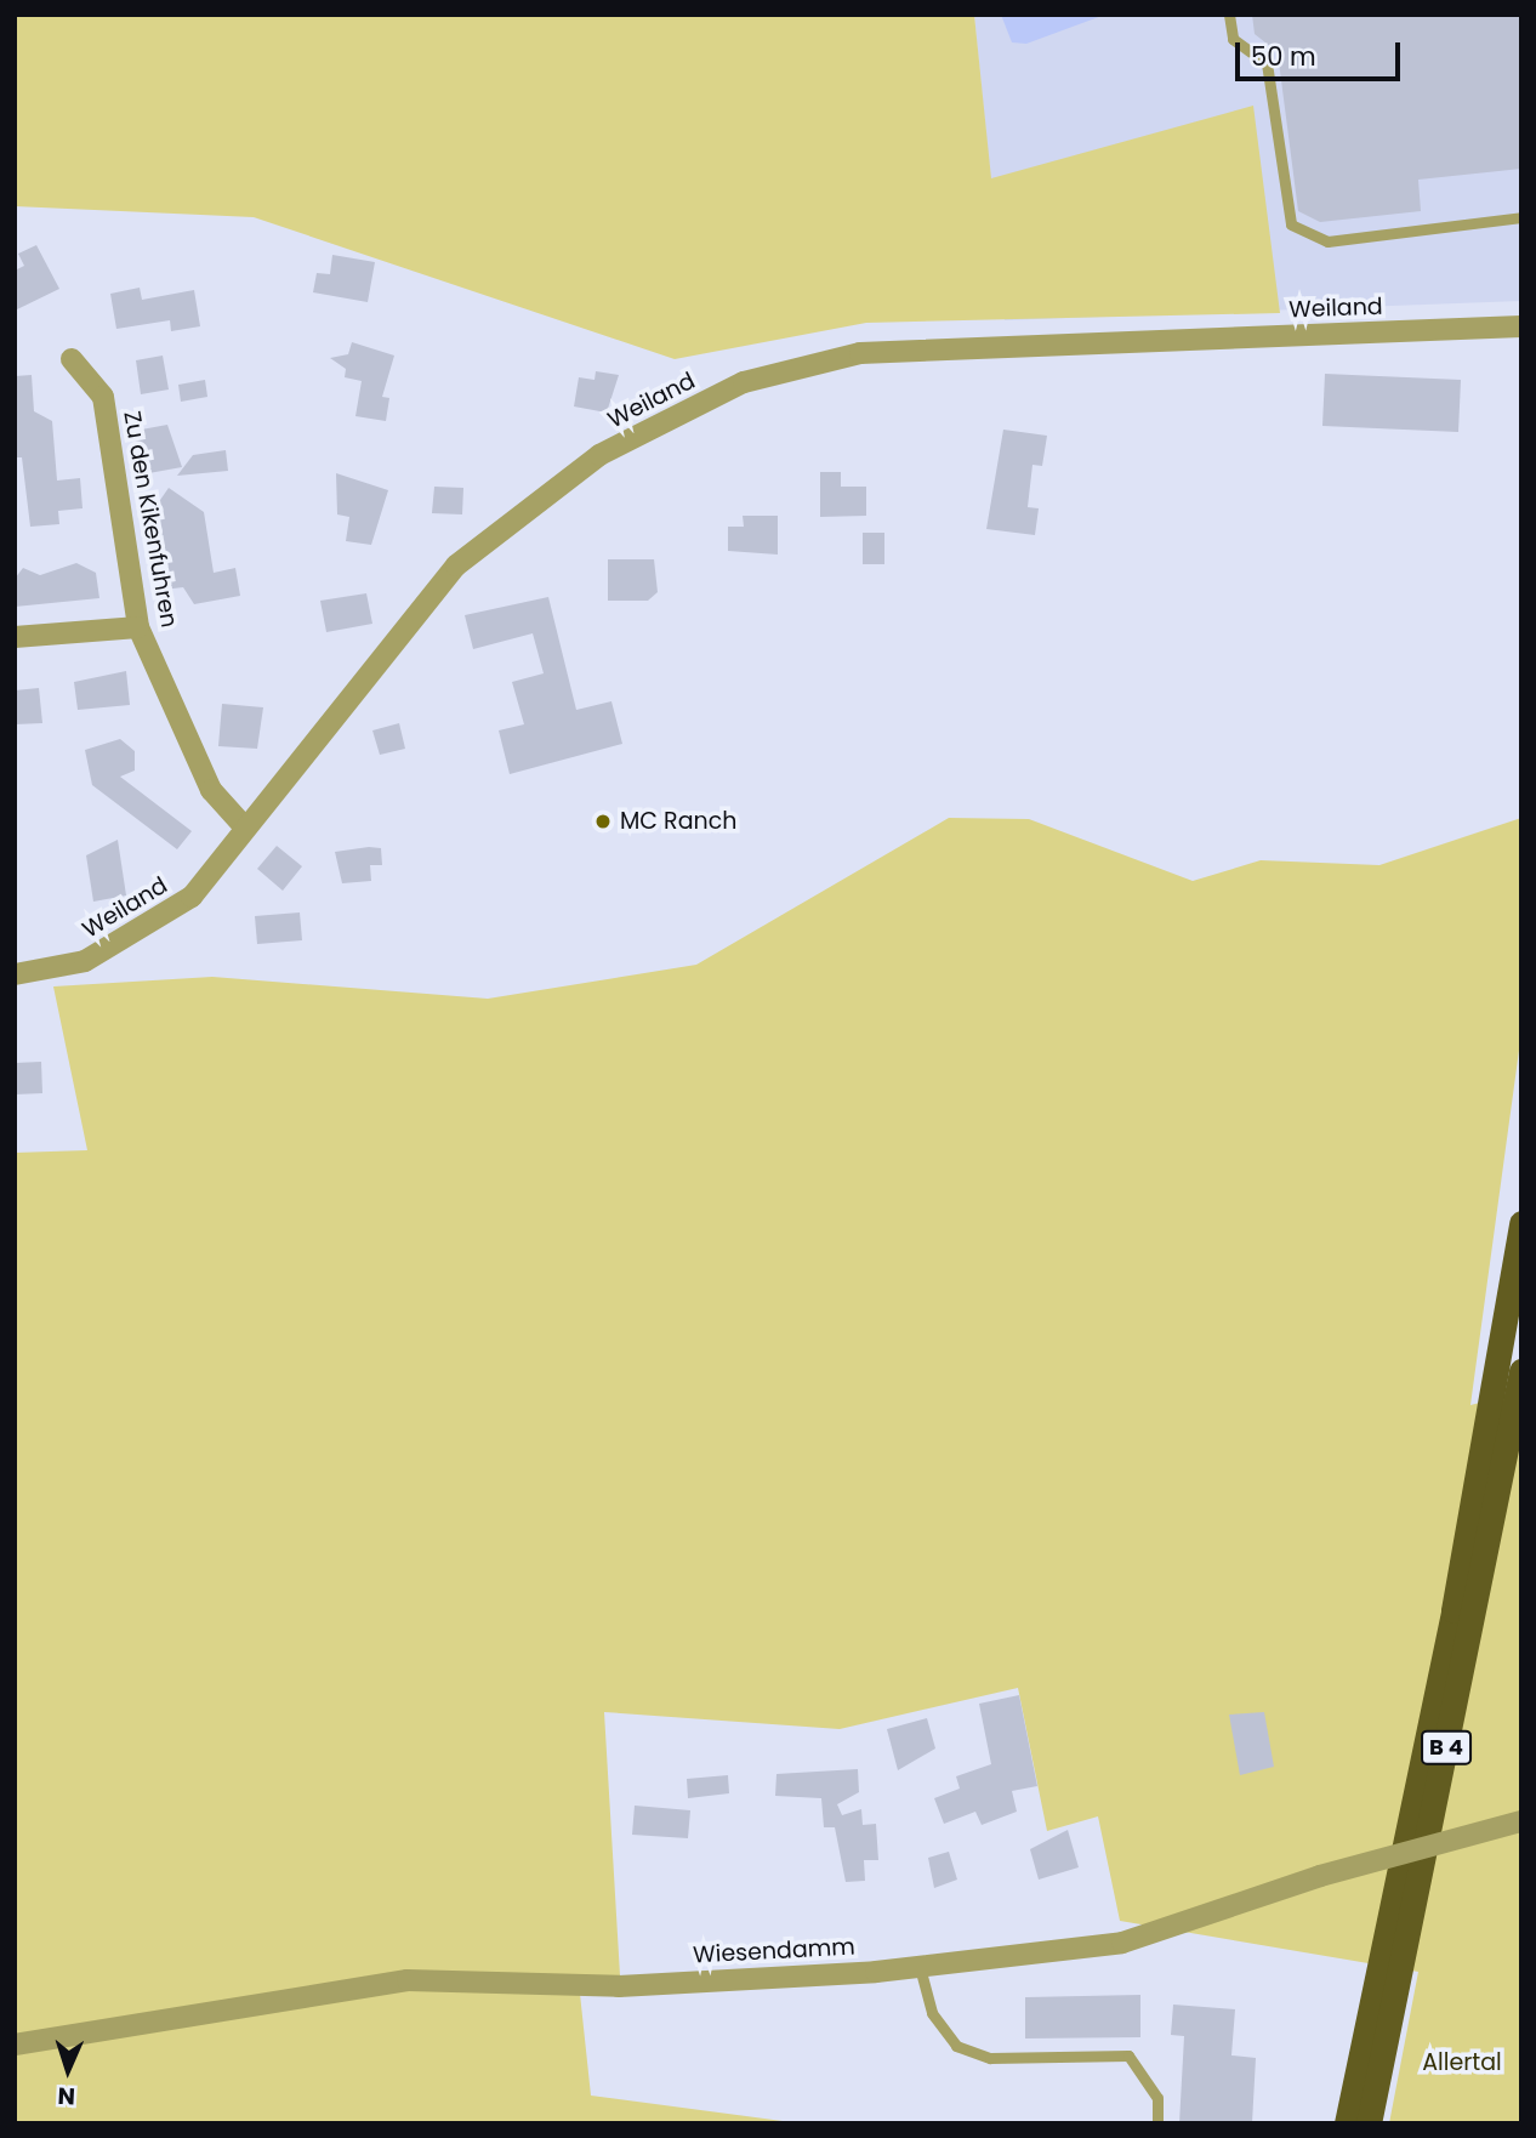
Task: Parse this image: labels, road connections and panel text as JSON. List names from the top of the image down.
{
  "streets": {
    "highway": ["B 4"],
    "street": ["Weiland", "Zu den Kikenfuhren", "Wiesendamm"]
  },
  "crossings": [
    ["Weiland", "Zu den Kikenfuhren"]
  ],
  "parks": ["Allertal"],
  "places": ["MC Ranch"],
  "scale_bar": "50 m",
  "north": "bottom"
}
